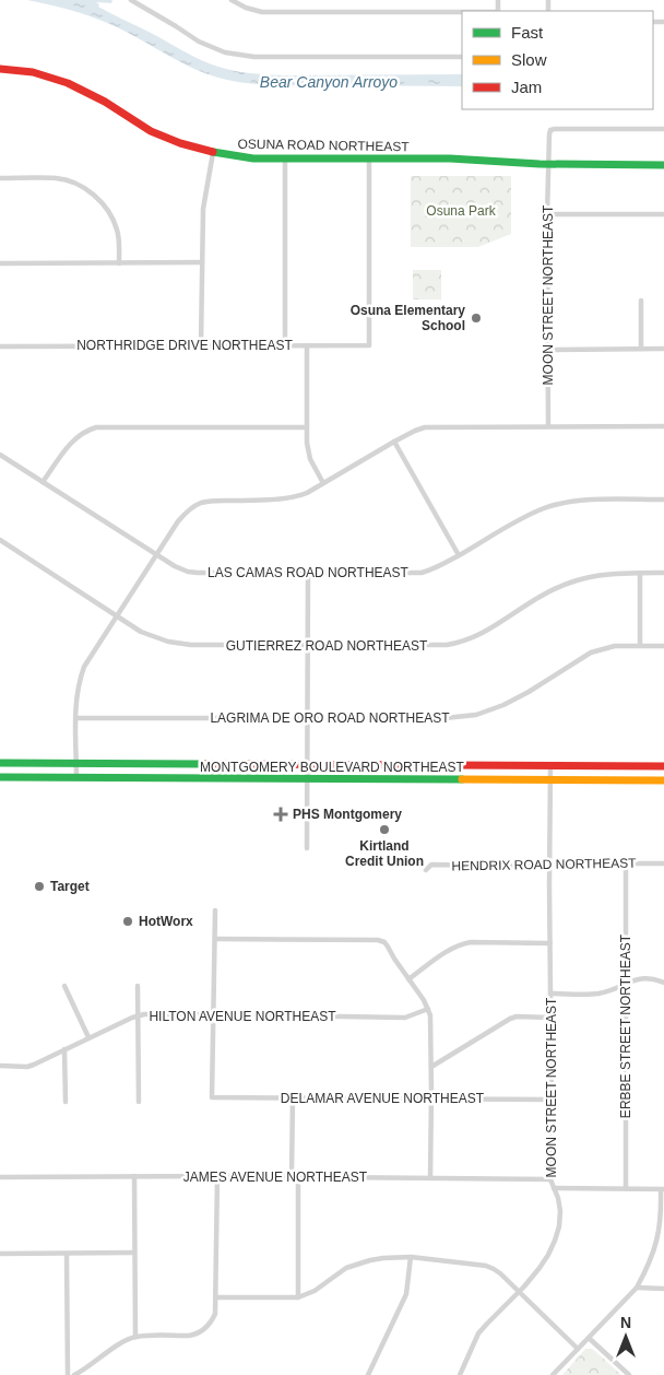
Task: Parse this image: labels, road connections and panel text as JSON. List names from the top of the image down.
{
  "streets": {
    "main road": ["OSUNA ROAD NORTHEAST", "MONTGOMERY BOULEVARD NORTHEAST"],
    "street": [
      "MOON STREET NORTHEAST",
      "NORTHRIDGE DRIVE NORTHEAST",
      "LAS CAMAS ROAD NORTHEAST",
      "GUTIERREZ ROAD NORTHEAST",
      "LAGRIMA DE ORO ROAD NORTHEAST",
      "HENDRIX ROAD NORTHEAST",
      "HILTON AVENUE NORTHEAST",
      "ERBBE STREET NORTHEAST",
      "DELAMAR AVENUE NORTHEAST",
      "JAMES AVENUE NORTHEAST"
    ]
  },
  "crossings": [
    ["OSUNA ROAD NORTHEAST", "MOON STREET NORTHEAST"],
    ["OSUNA ROAD NORTHEAST", "NORTHRIDGE DRIVE NORTHEAST"],
    ["MOON STREET NORTHEAST", "MONTGOMERY BOULEVARD NORTHEAST"],
    ["MOON STREET NORTHEAST", "HENDRIX ROAD NORTHEAST"],
    ["MOON STREET NORTHEAST", "DELAMAR AVENUE NORTHEAST"],
    ["MOON STREET NORTHEAST", "JAMES AVENUE NORTHEAST"],
    ["HENDRIX ROAD NORTHEAST", "ERBBE STREET NORTHEAST"],
    ["HILTON AVENUE NORTHEAST", "DELAMAR AVENUE NORTHEAST"]
  ],
  "water": ["Bear Canyon Arroyo"],
  "parks": ["Osuna Park"],
  "places": {
    "other": [
      "Osuna Elementary School",
      "Kirtland Credit Union",
      "Target",
      "HotWorx"
    ],
    "health": ["PHS Montgomery"]
  },
  "legend": ["Fast", "Slow", "Jam"],
  "north": "top"
}
